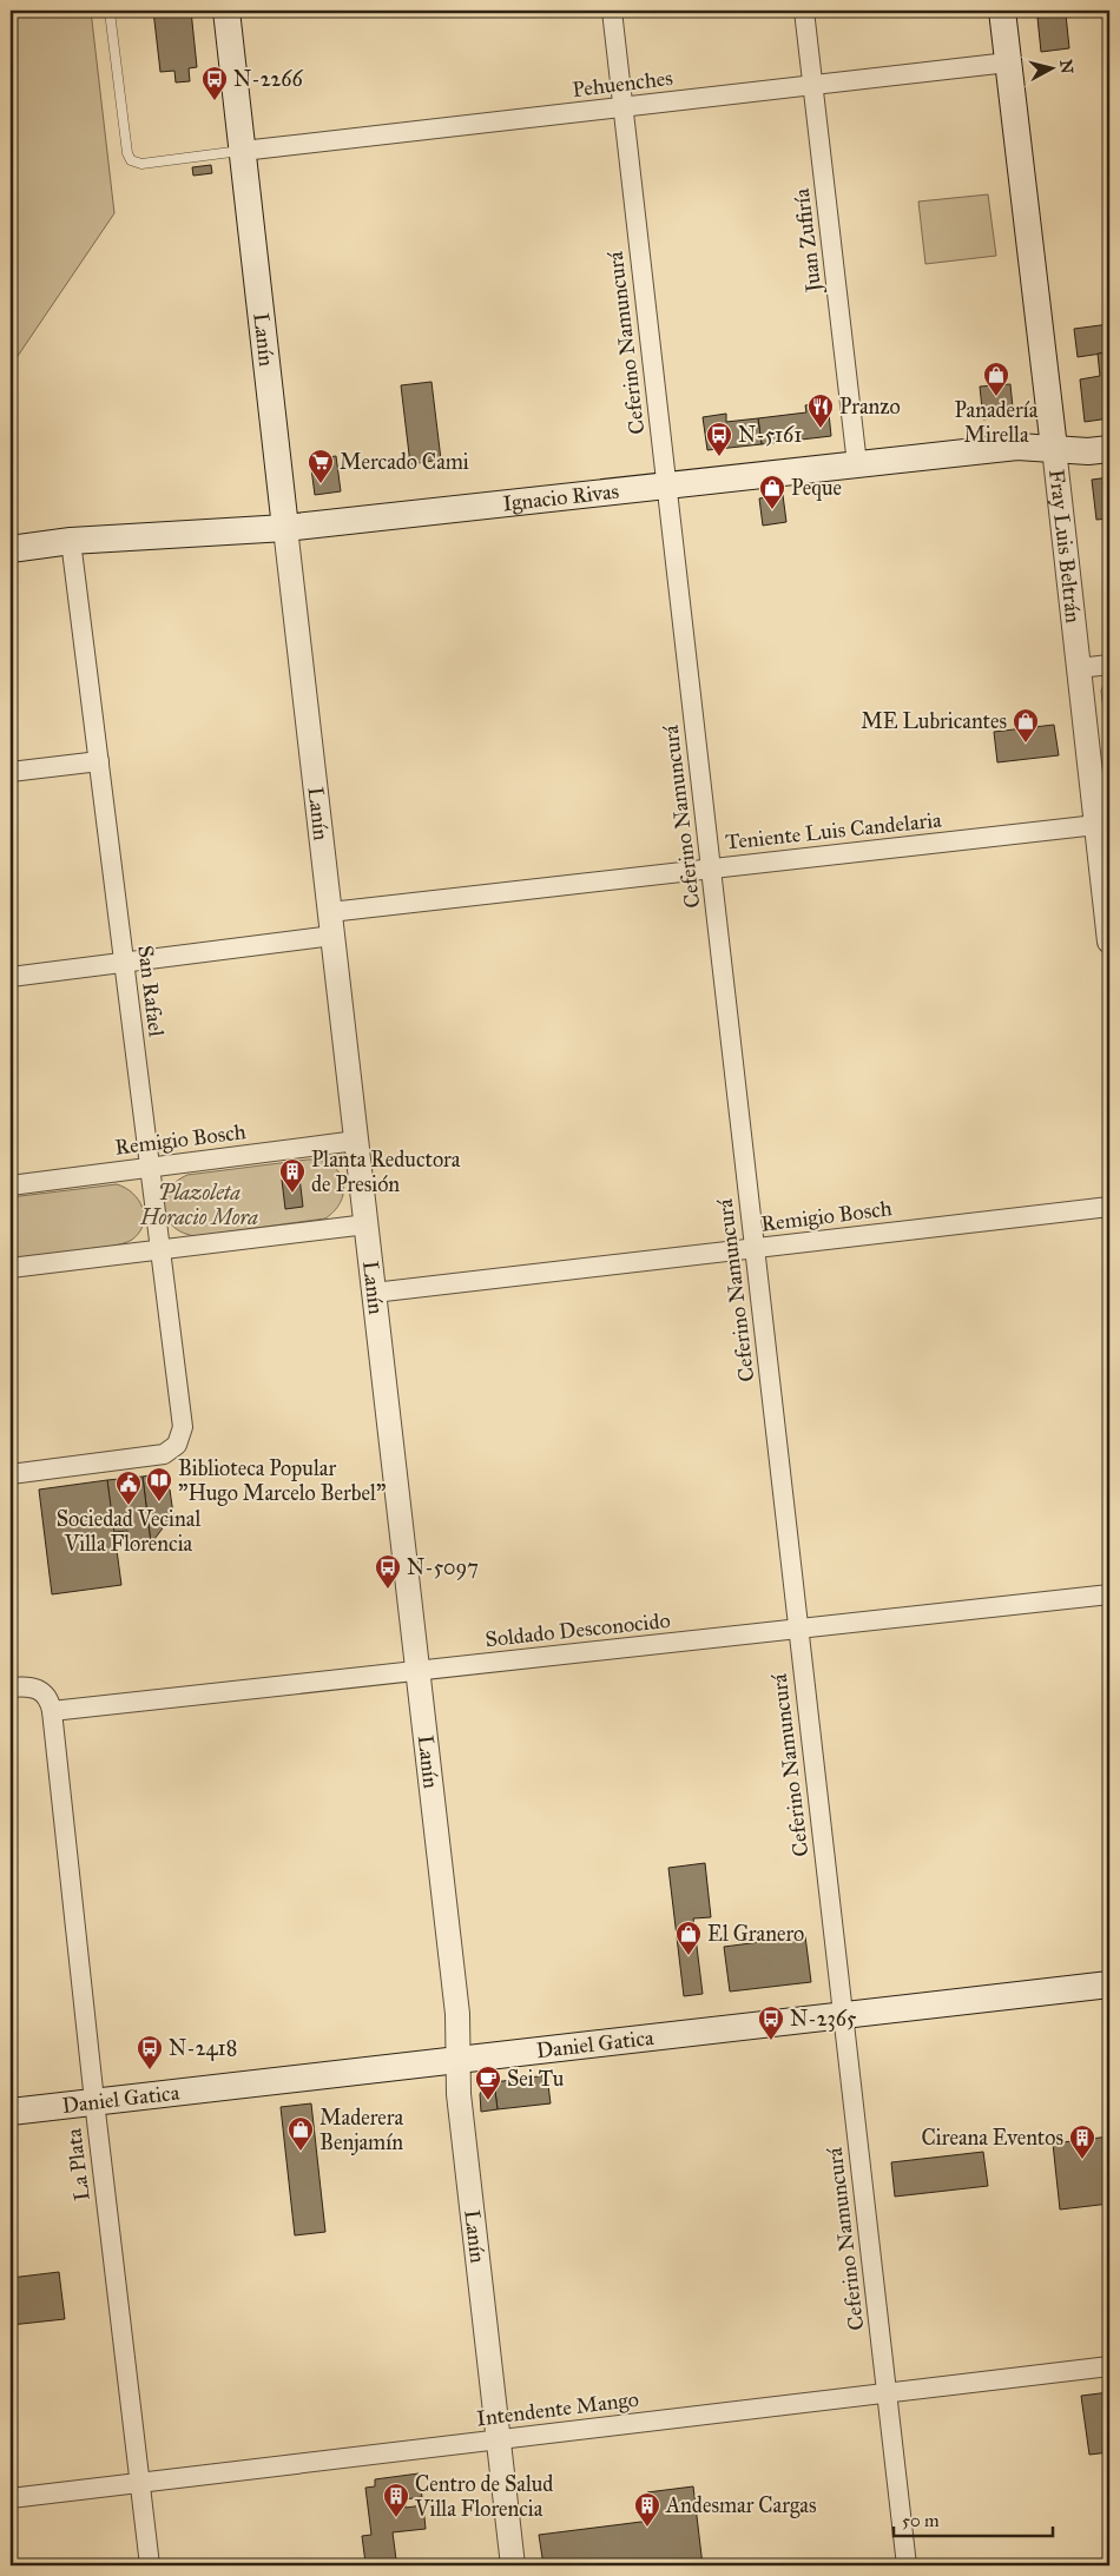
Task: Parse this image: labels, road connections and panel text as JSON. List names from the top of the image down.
{
  "streets": {
    "main road": [
      "Lanín",
      "Ignacio Rivas",
      "Fray Luis Beltrán",
      "Daniel Gatica"
    ],
    "street": [
      "Pehuenches",
      "Juan Zufiría",
      "Ceferino Namuncurá",
      "Teniente Luis Candelaria",
      "San Rafael",
      "Remigio Bosch",
      "Soldado Desconocido",
      "La Plata",
      "Intendente Mango"
    ]
  },
  "crossings": [
    ["Pehuenches", "Juan Zufiría"],
    ["Pehuenches", "Lanín"],
    ["Pehuenches", "Ceferino Namuncurá"],
    ["Pehuenches", "Fray Luis Beltrán"],
    ["Juan Zufiría", "Ignacio Rivas"],
    ["Lanín", "Ignacio Rivas"],
    ["Lanín", "Teniente Luis Candelaria"],
    ["Lanín", "Remigio Bosch"],
    ["Lanín", "Soldado Desconocido"],
    ["Lanín", "Daniel Gatica"],
    ["Lanín", "Intendente Mango"],
    ["Ceferino Namuncurá", "Ignacio Rivas"],
    ["Ceferino Namuncurá", "Teniente Luis Candelaria"],
    ["Ceferino Namuncurá", "Remigio Bosch"],
    ["Ceferino Namuncurá", "Soldado Desconocido"],
    ["Ceferino Namuncurá", "Daniel Gatica"],
    ["Ceferino Namuncurá", "Intendente Mango"],
    ["Ignacio Rivas", "Fray Luis Beltrán"],
    ["Ignacio Rivas", "San Rafael"],
    ["Fray Luis Beltrán", "Teniente Luis Candelaria"],
    ["San Rafael", "Remigio Bosch"],
    ["Soldado Desconocido", "La Plata"],
    ["Daniel Gatica", "La Plata"],
    ["La Plata", "Intendente Mango"]
  ],
  "parks": ["Plazoleta Horacio Mora"],
  "places": {
    "bus stop": [
      "N-2266",
      "N-5161",
      "N-5097",
      "N-2365",
      "N-2418"
    ],
    "shop": [
      "Panadería Mirella",
      "Peque",
      "ME Lubricantes",
      "El Granero",
      "Maderera Benjamín"
    ],
    "restaurant": ["Pranzo"],
    "supermarket": ["Mercado Cami"],
    "building": [
      "Planta Reductora de Presión",
      "Cireana Eventos",
      "Centro de Salud Villa Florencia",
      "Andesmar Cargas"
    ],
    "library": ["Biblioteca Popular \"Hugo Marcelo Berbel\""],
    "public building": ["Sociedad Vecinal Villa Florencia"],
    "cafe": ["Sei Tu"]
  },
  "scale_bar": "50 m",
  "north": "right"
}
